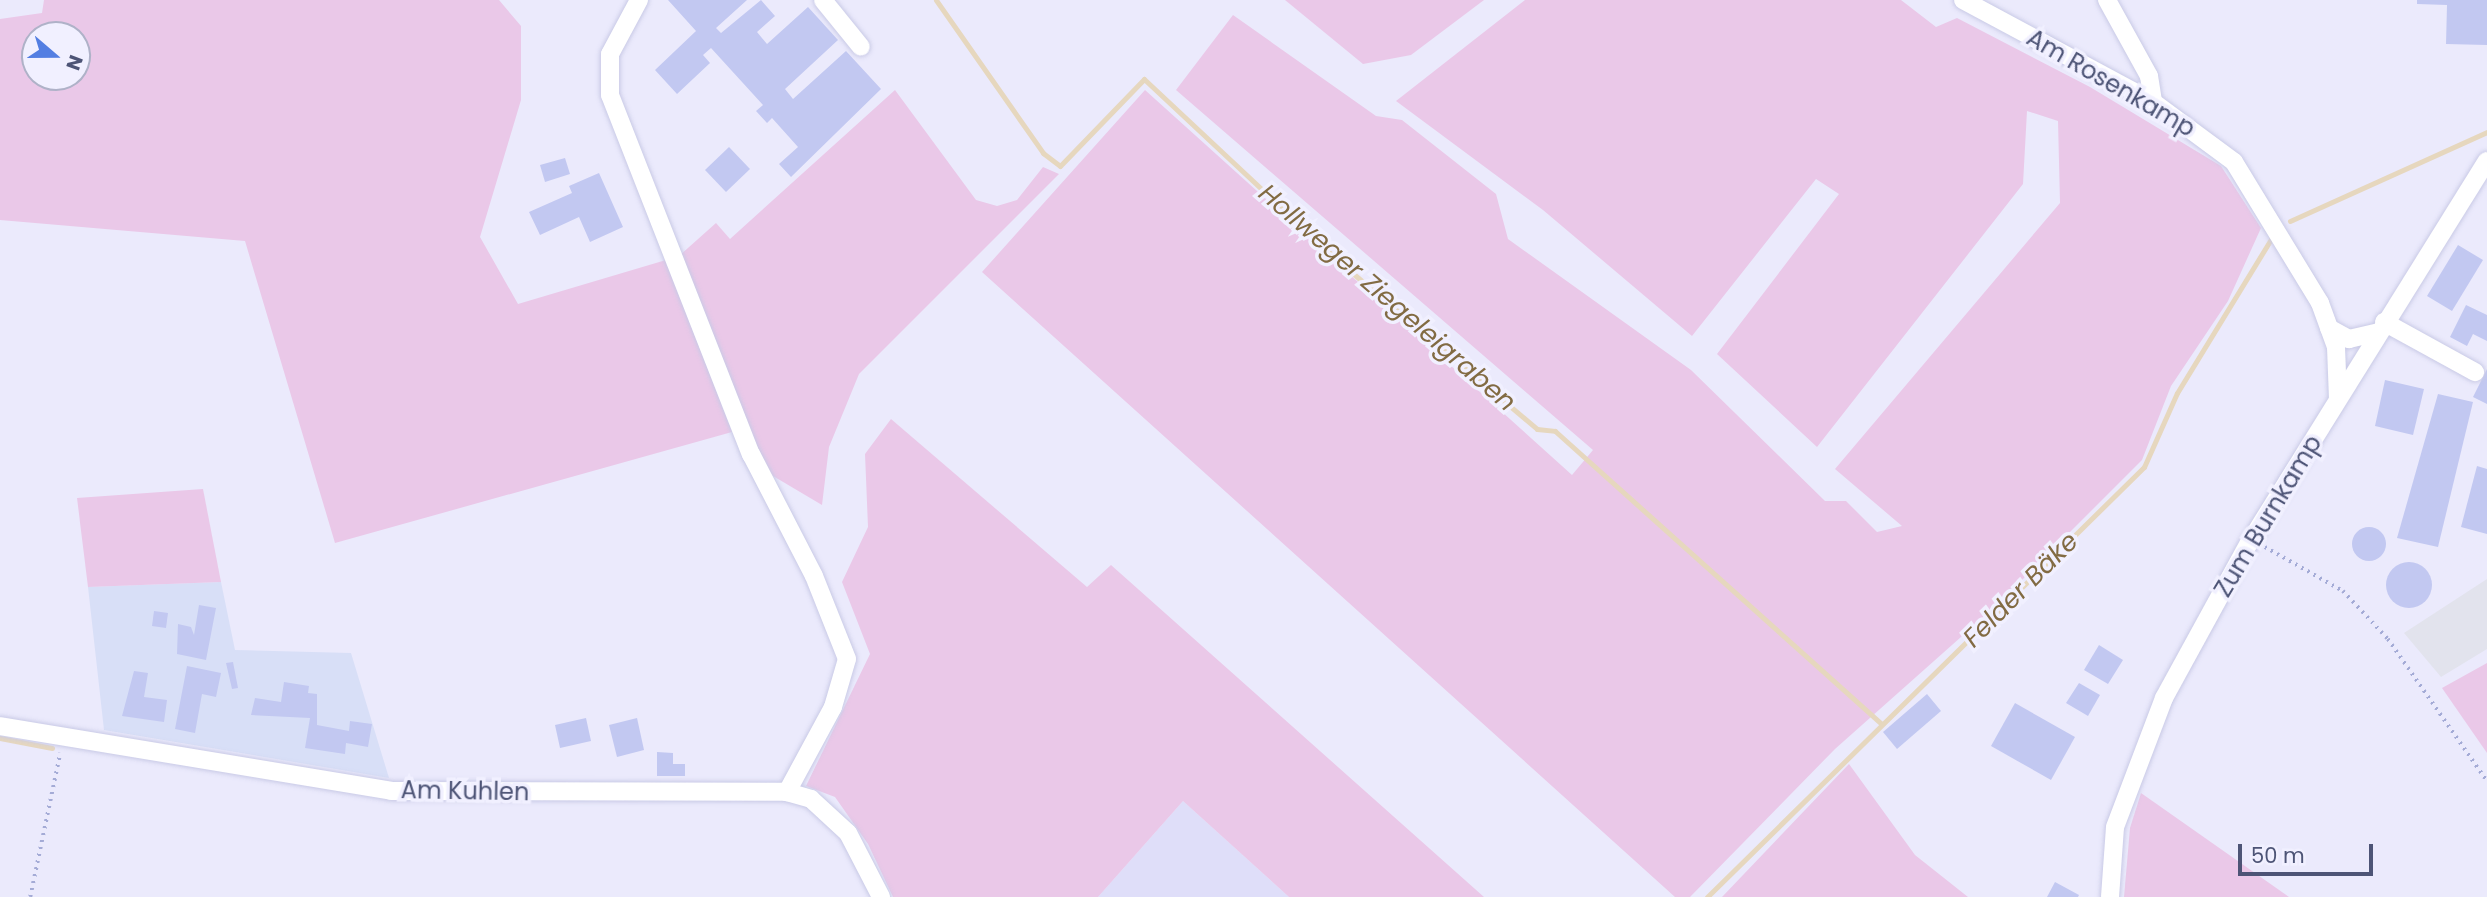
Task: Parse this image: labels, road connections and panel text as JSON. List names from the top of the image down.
{
  "streets": {
    "street": ["Am Rosenkamp", "Zum Burnkamp", "Am Kuhlen"]
  },
  "crossings": [
    ["Am Rosenkamp", "Zum Burnkamp"]
  ],
  "water": ["Hollweger Ziegeleigraben", "Felder Bäke"],
  "scale_bar": "50 m",
  "north": "right"
}
